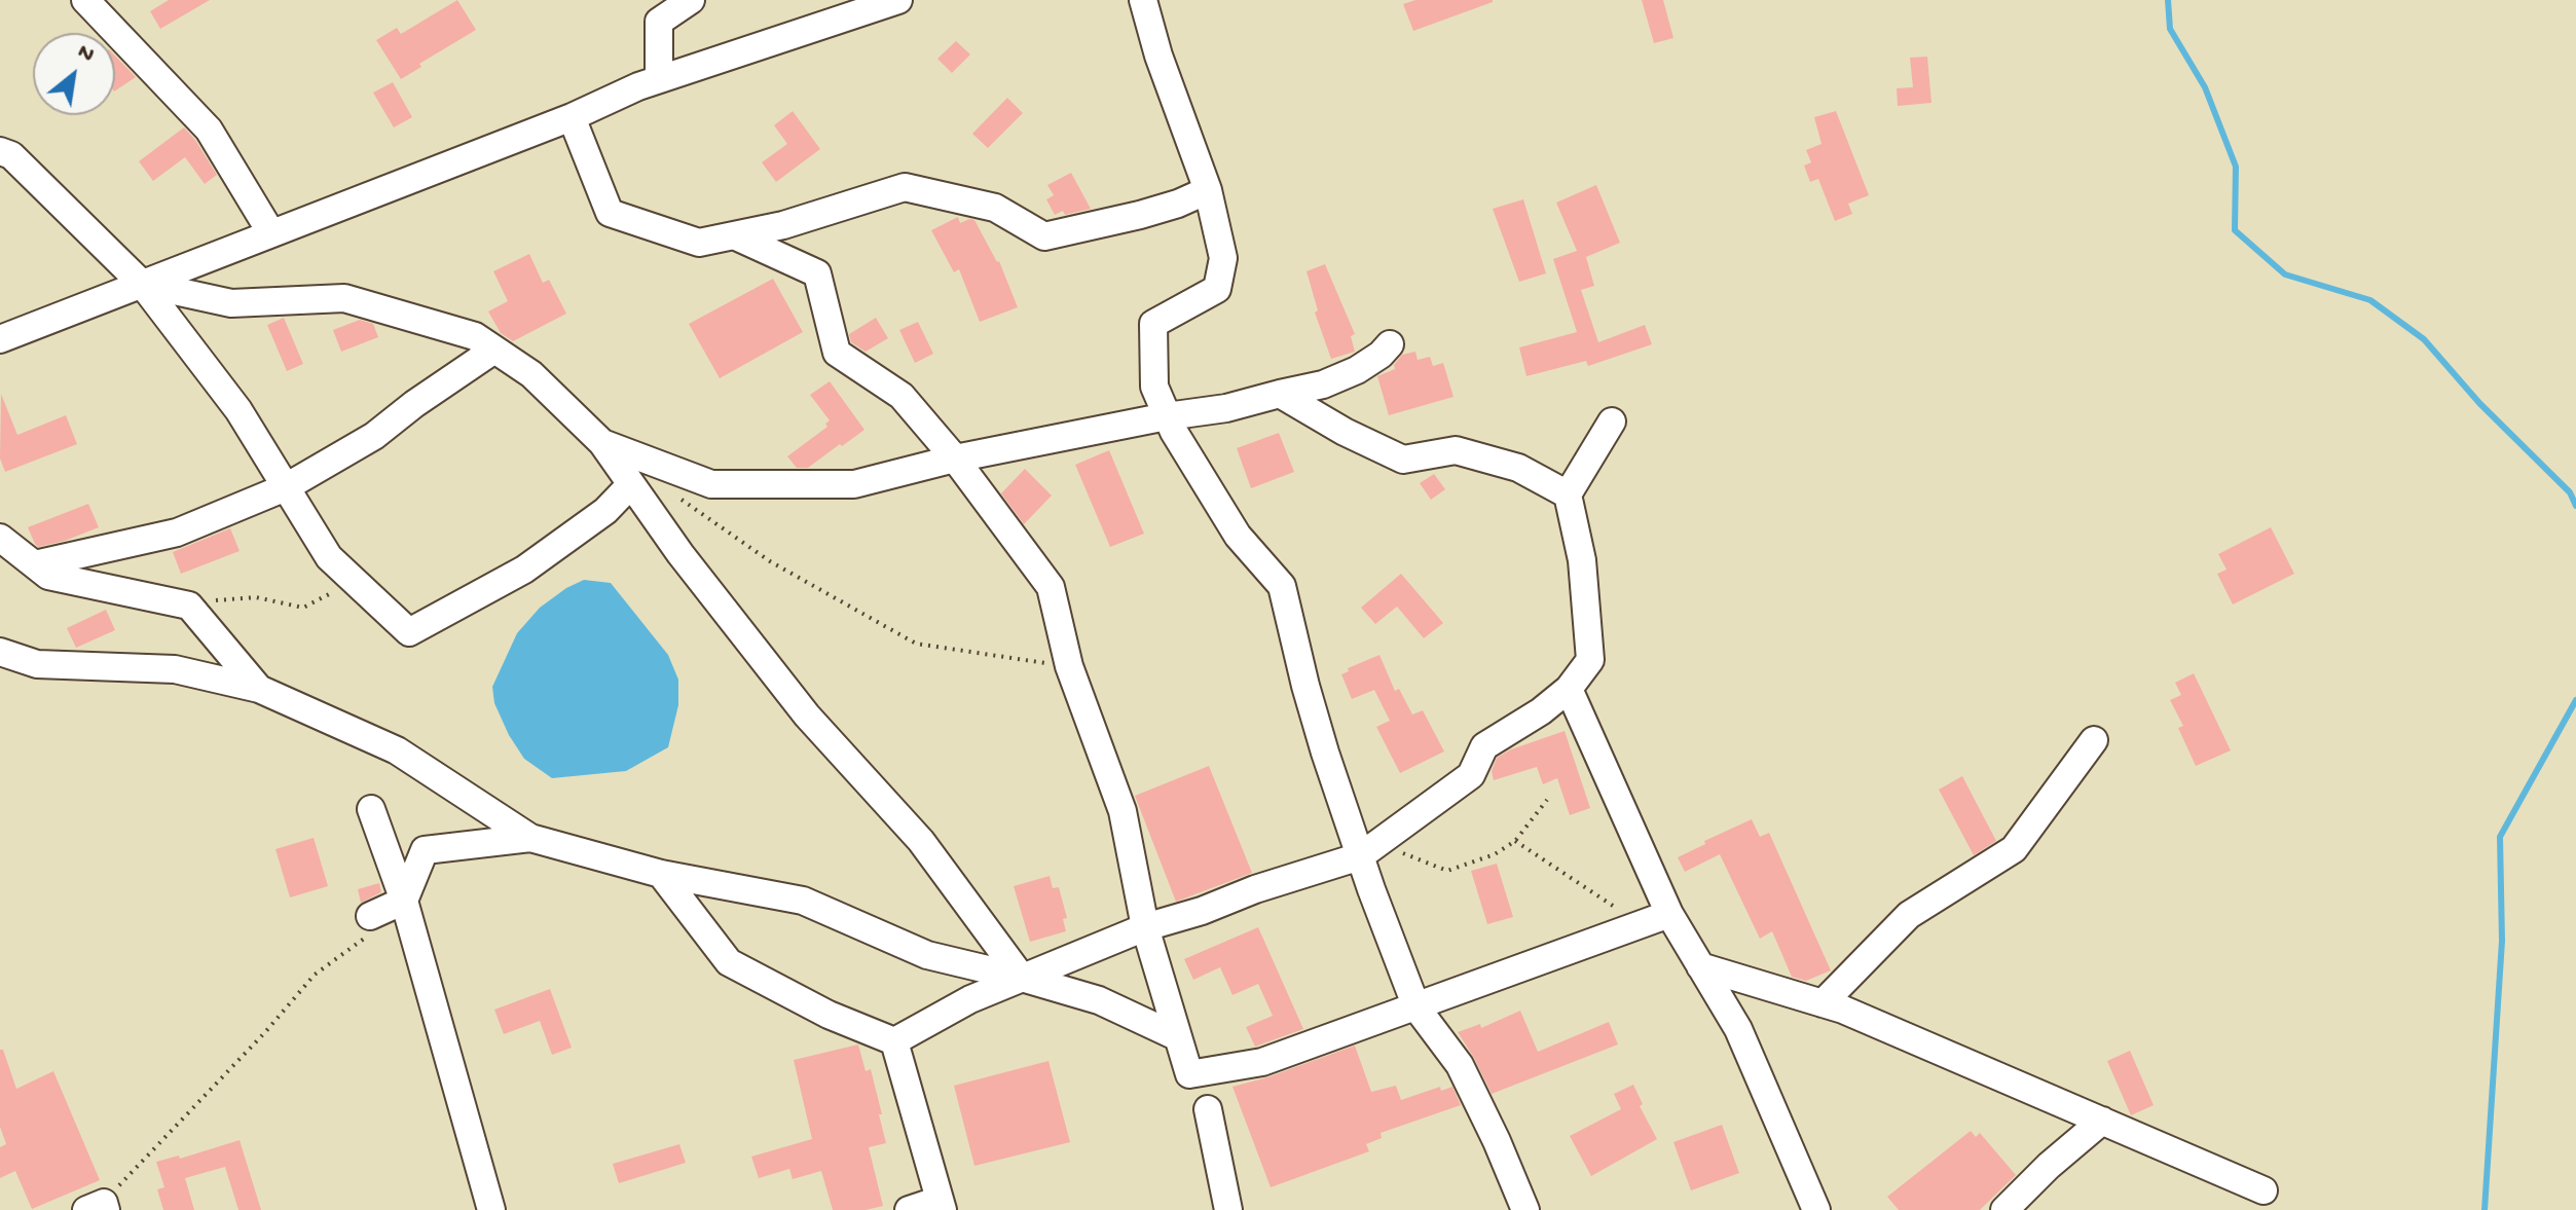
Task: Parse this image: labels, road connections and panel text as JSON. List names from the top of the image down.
{
  "north": "top right"
}
